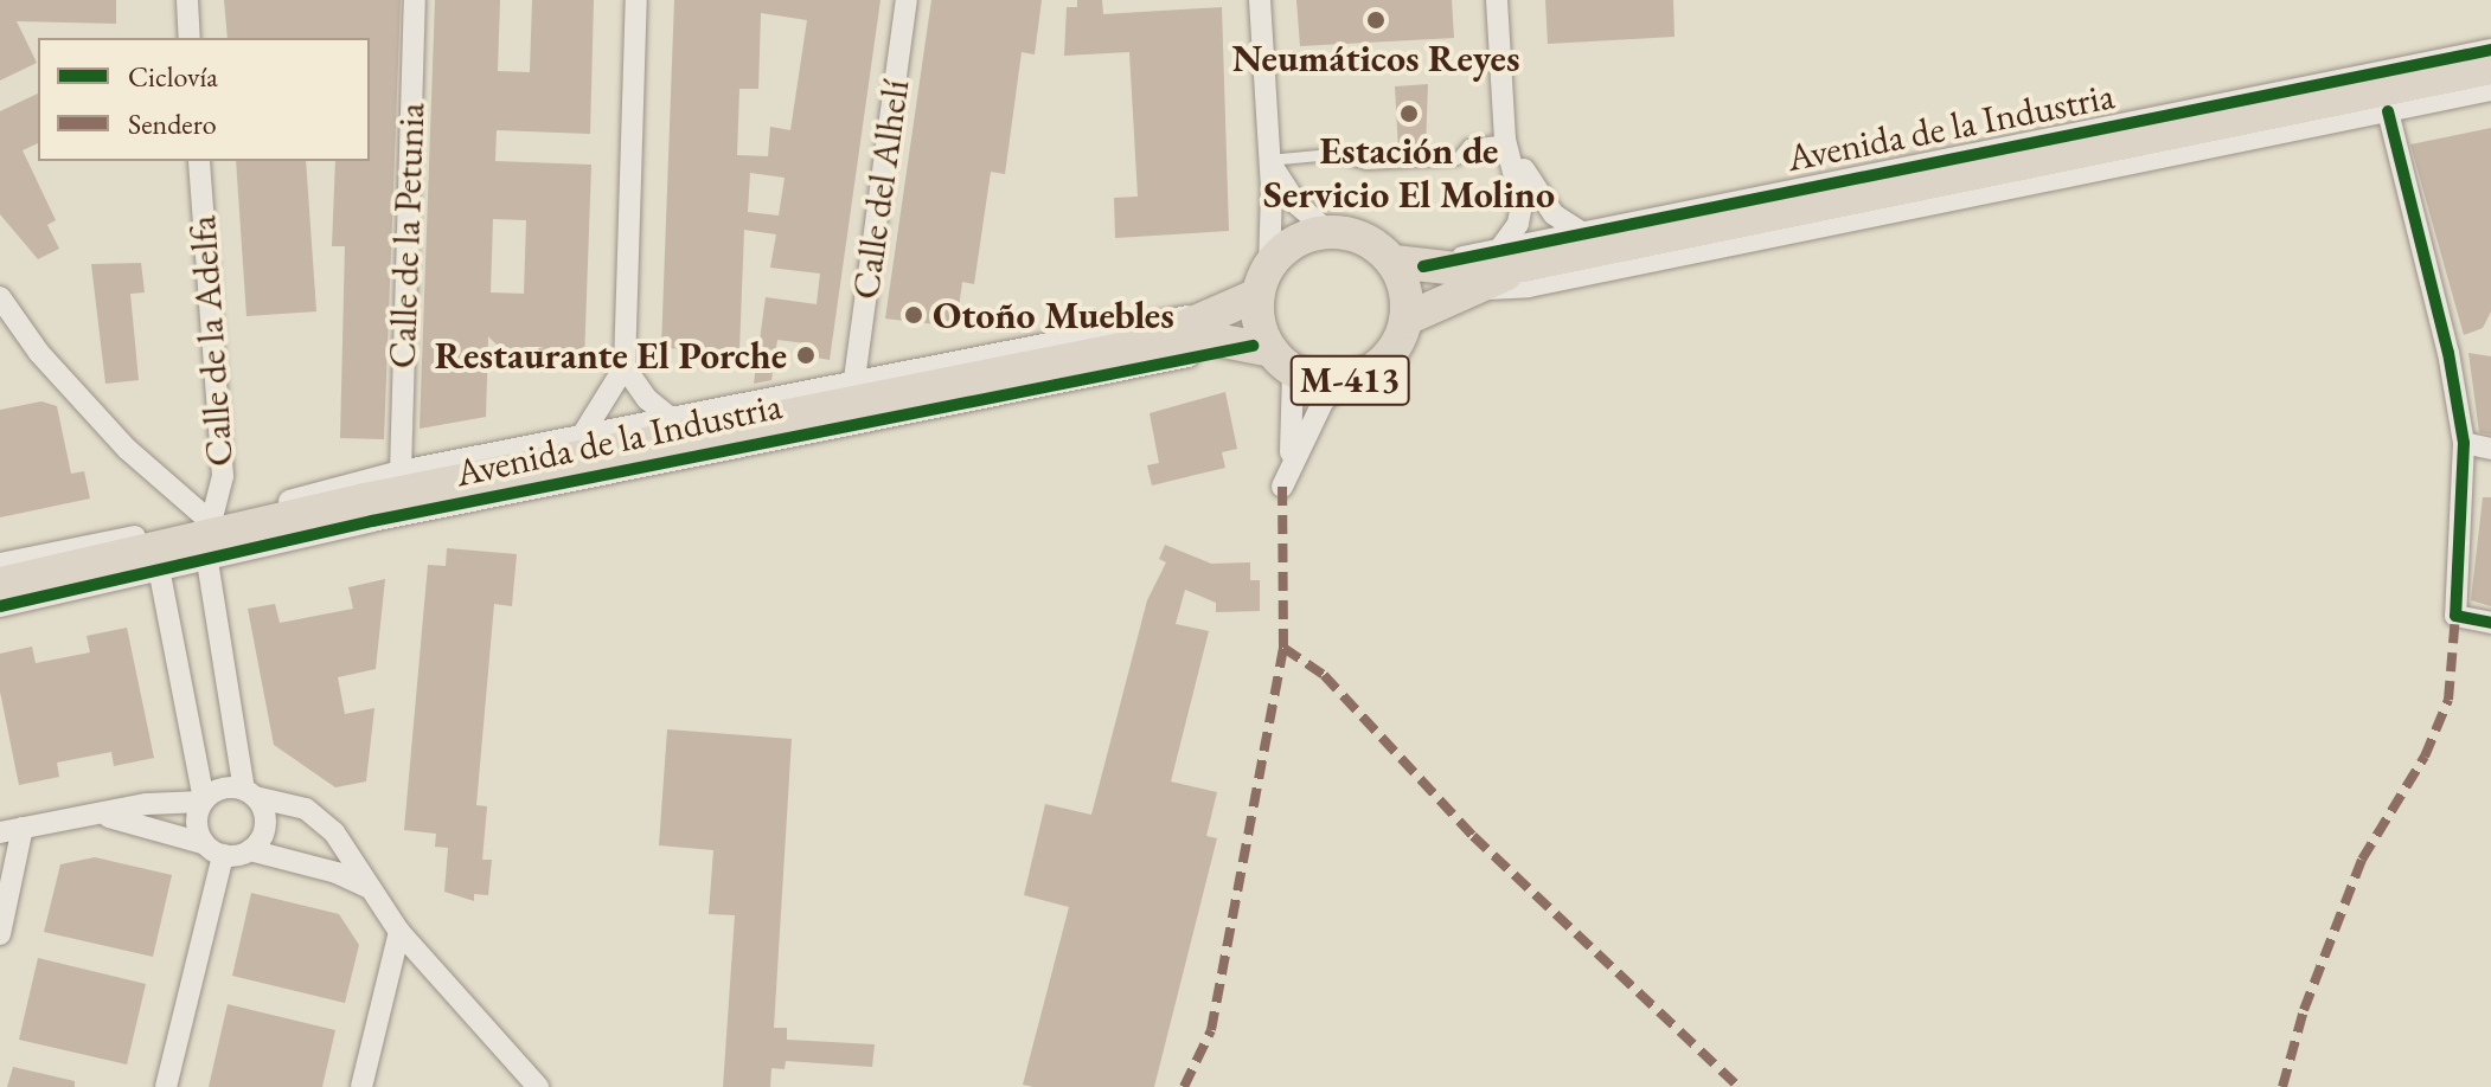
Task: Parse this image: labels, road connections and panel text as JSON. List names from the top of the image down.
{
  "streets": {
    "main road": ["Avenida de la Industria", "M-413"],
    "street": ["Calle del Alhelí", "Calle de la Petunia", "Calle de la Adelfa"]
  },
  "crossings": [
    ["Avenida de la Industria", "Calle del Alhelí"],
    ["Avenida de la Industria", "Calle de la Petunia"],
    ["Avenida de la Industria", "Calle de la Adelfa"],
    ["Avenida de la Industria", "M-413"]
  ],
  "places": [
    "Neumáticos Reyes",
    "Estación de Servicio El Molino",
    "Otoño Muebles",
    "Restaurante El Porche"
  ],
  "legend": ["Ciclovía", "Sendero"]
}
